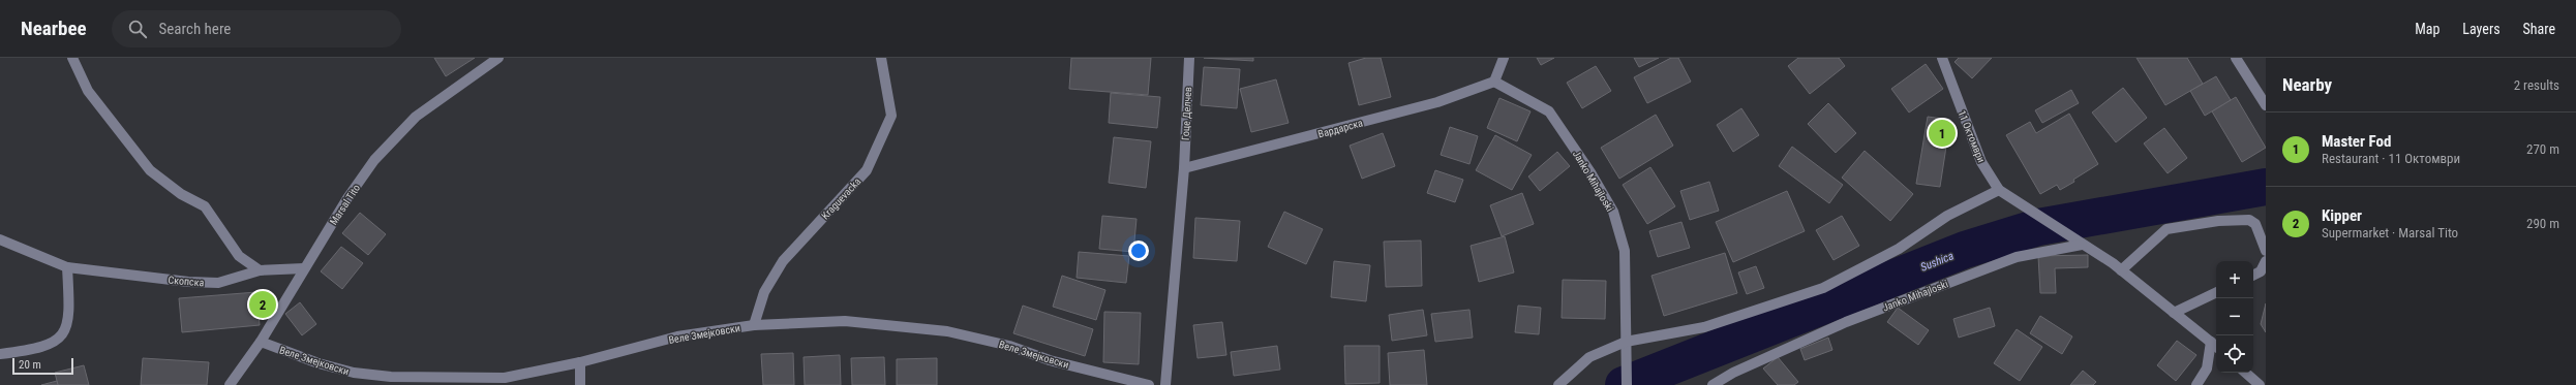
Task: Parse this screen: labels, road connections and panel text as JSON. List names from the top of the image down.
{
  "streets": {
    "street": [
      "Гоце Делчев",
      "Вардарска",
      "11 Октомври",
      "Janko Mihajloski",
      "Kraguevacka",
      "Marsal Tito",
      "Скопска",
      "Веле Змејковски"
    ]
  },
  "crossings": [
    ["Гоце Делчев", "Вардарска"],
    ["Вардарска", "Janko Mihajloski"],
    ["11 Октомври", "Janko Mihajloski"],
    ["Kraguevacka", "Веле Змејковски"],
    ["Marsal Tito", "Скопска"],
    ["Marsal Tito", "Веле Змејковски"]
  ],
  "water": ["Sushica"],
  "scale_bar": "20 m",
  "page": {
    "header": "Nearbee",
    "search": "Search here",
    "nav": ["Map", "Layers", "Share"],
    "heading": ["Nearby", "2 results"],
    "list": [
      {
        "mark": "1",
        "name": "Master Fod",
        "note": "Restaurant · 11 Октомври",
        "value": "270 m"
      },
      {
        "mark": "2",
        "name": "Kipper",
        "note": "Supermarket · Marsal Tito",
        "value": "290 m"
      }
    ],
    "pins": ["1", "2"],
    "map_buttons": ["+", "−"],
    "scale": "20 m"
  }
}
